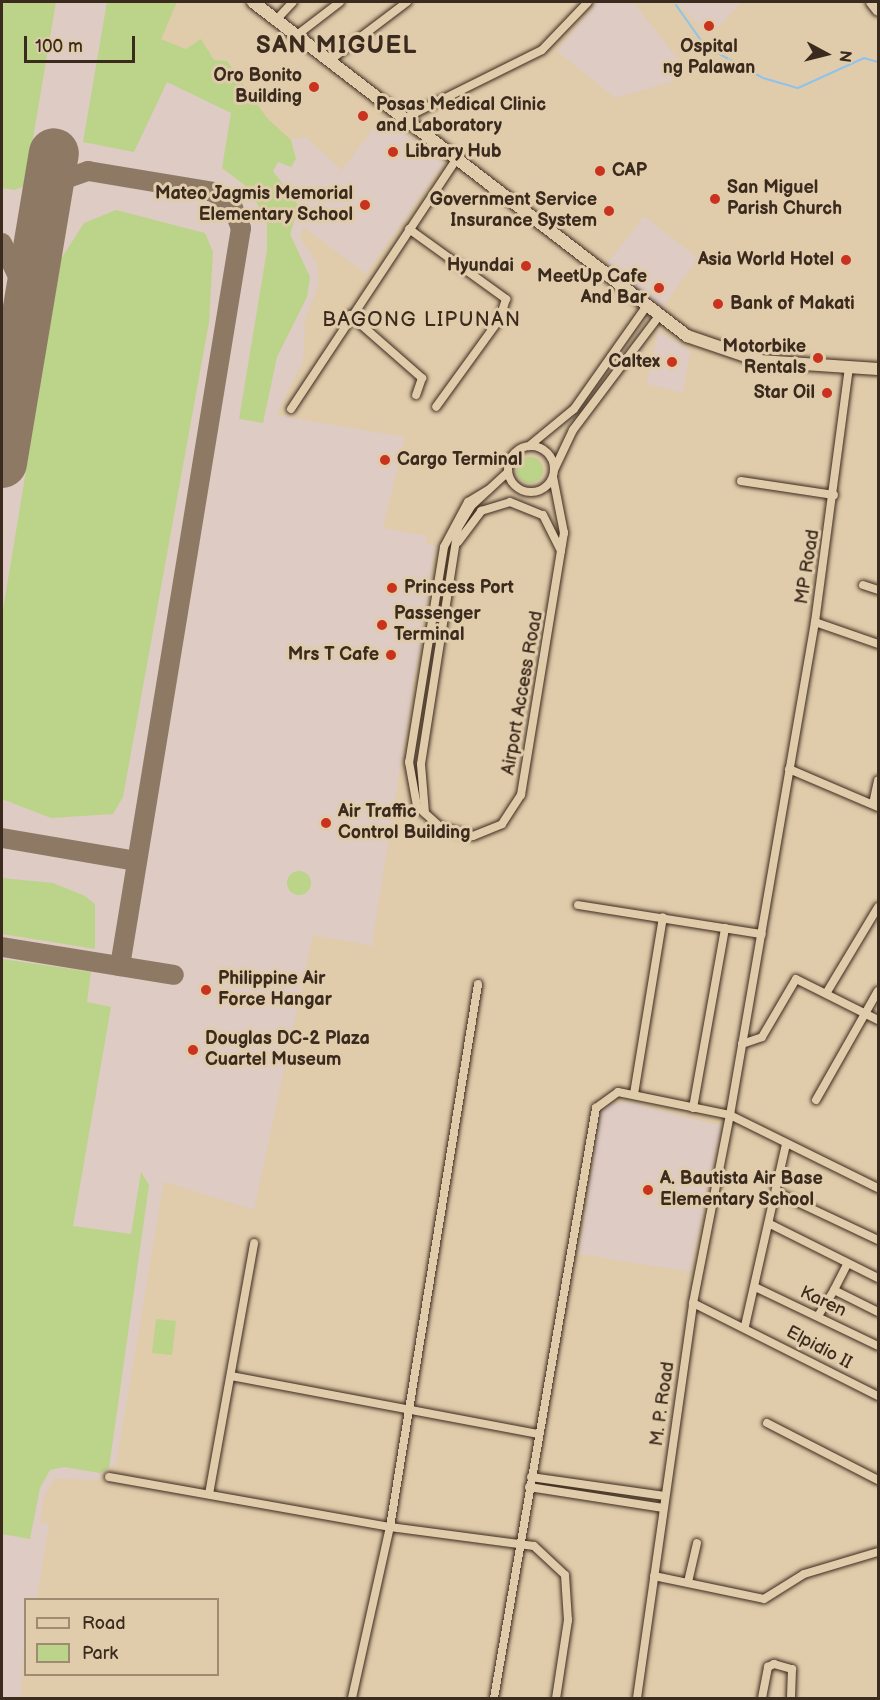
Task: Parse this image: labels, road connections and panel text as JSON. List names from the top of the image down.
{
  "streets": {
    "street": [
      "MP Road",
      "Airport Access Road",
      "Karen",
      "Elpidio II",
      "M. P. Road"
    ]
  },
  "crossings": [
    ["MP Road", "M. P. Road"],
    ["Elpidio II", "M. P. Road"]
  ],
  "districts": ["SAN MIGUEL", "BAGONG LIPUNAN"],
  "places": [
    "Ospital ng Palawan",
    "Oro Bonito Building",
    "Posas Medical Clinic and Laboratory",
    "Library Hub",
    "CAP",
    "San Miguel Parish Church",
    "Mateo Jagmis Memorial Elementary School",
    "Government Service Insurance System",
    "Asia World Hotel",
    "Hyundai",
    "MeetUp Cafe And Bar",
    "Bank of Makati",
    "Motorbike Rentals",
    "Caltex",
    "Star Oil",
    "Cargo Terminal",
    "Princess Port",
    "Passenger Terminal",
    "Mrs T Cafe",
    "Air Traffic Control Building",
    "Philippine Air Force Hangar",
    "Douglas DC-2 Plaza Cuartel Museum",
    "A. Bautista Air Base Elementary School"
  ],
  "legend": ["Road", "Park"],
  "scale_bar": "100 m",
  "north": "right"
}
